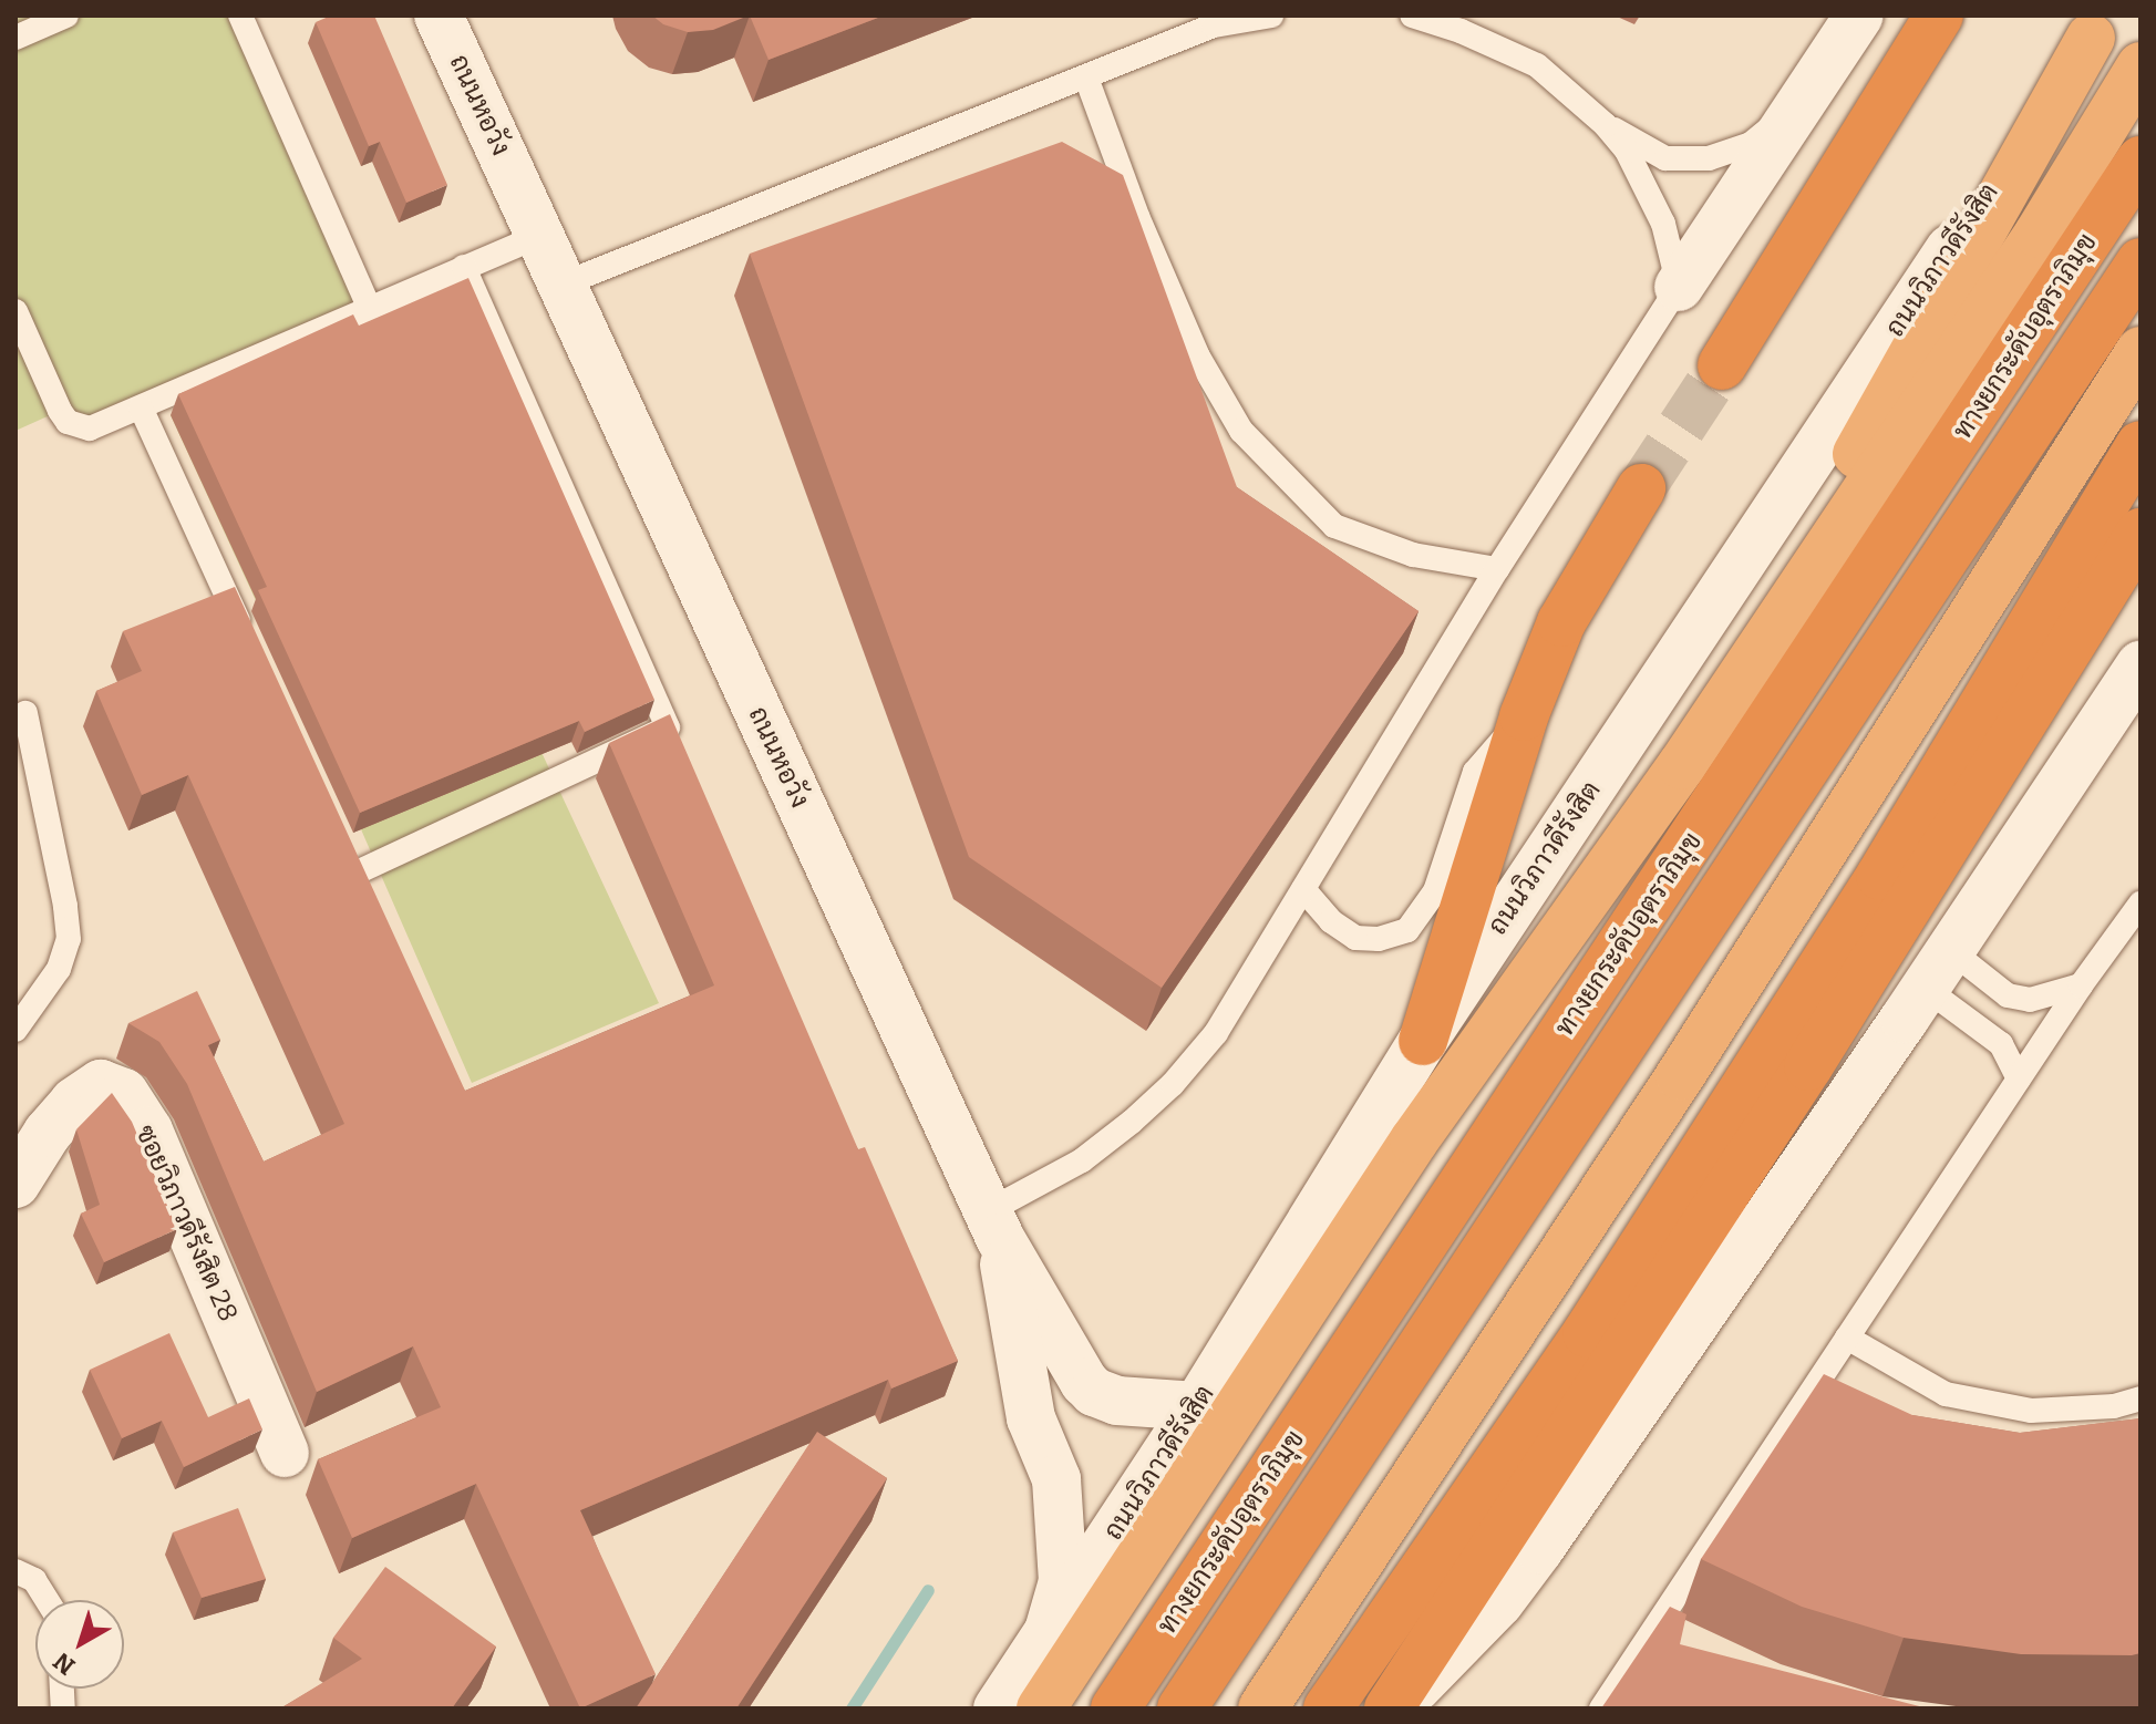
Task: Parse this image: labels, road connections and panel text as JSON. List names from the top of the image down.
{
  "streets": {
    "highway": ["ถนนวิภาวดีรังสิต", "ทางยกระดับอุตราภิมุข"],
    "main road": ["ถนนหอวัง", "ซอยวิภาวดีรังสิต 28"]
  },
  "crossings": [
    ["ถนนหอวัง", "ถนนวิภาวดีรังสิต"]
  ],
  "north": "bottom left"
}
